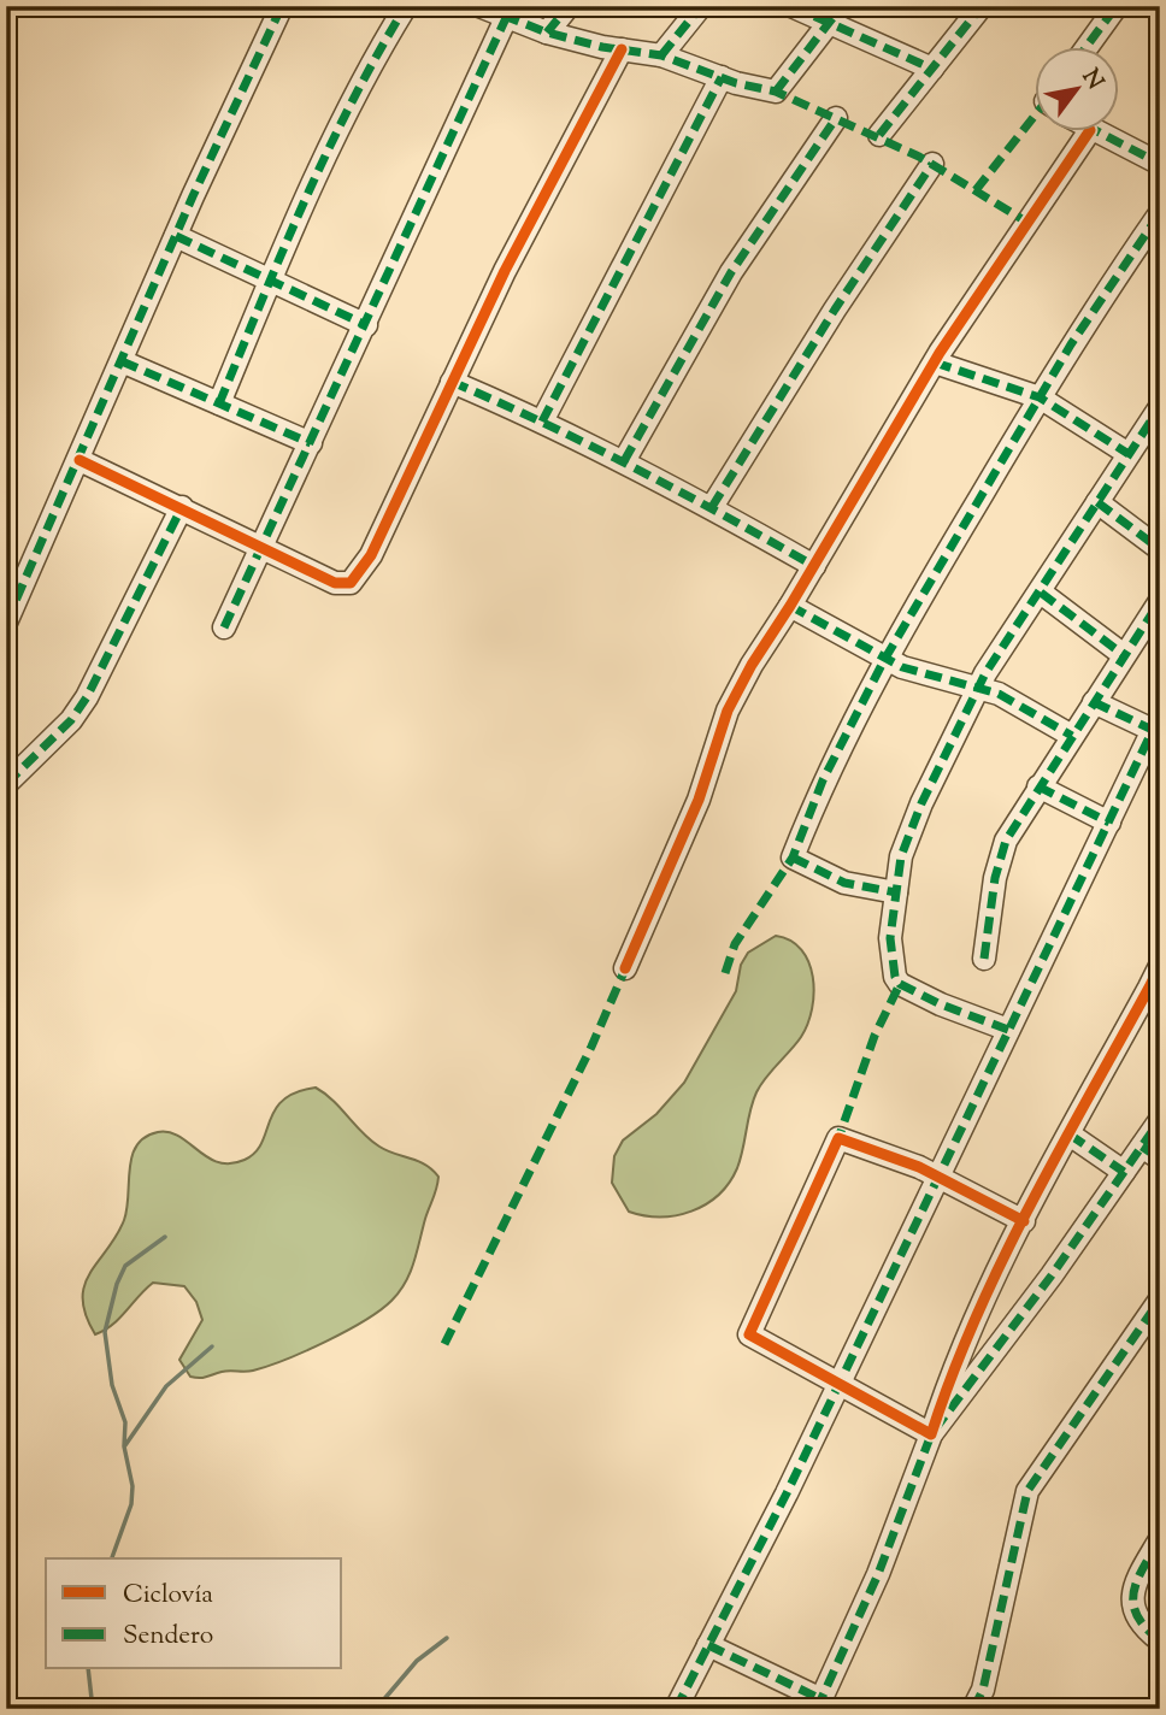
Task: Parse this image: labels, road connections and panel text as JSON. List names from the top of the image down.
{
  "legend": ["Ciclovía", "Sendero"],
  "north": "top right"
}
